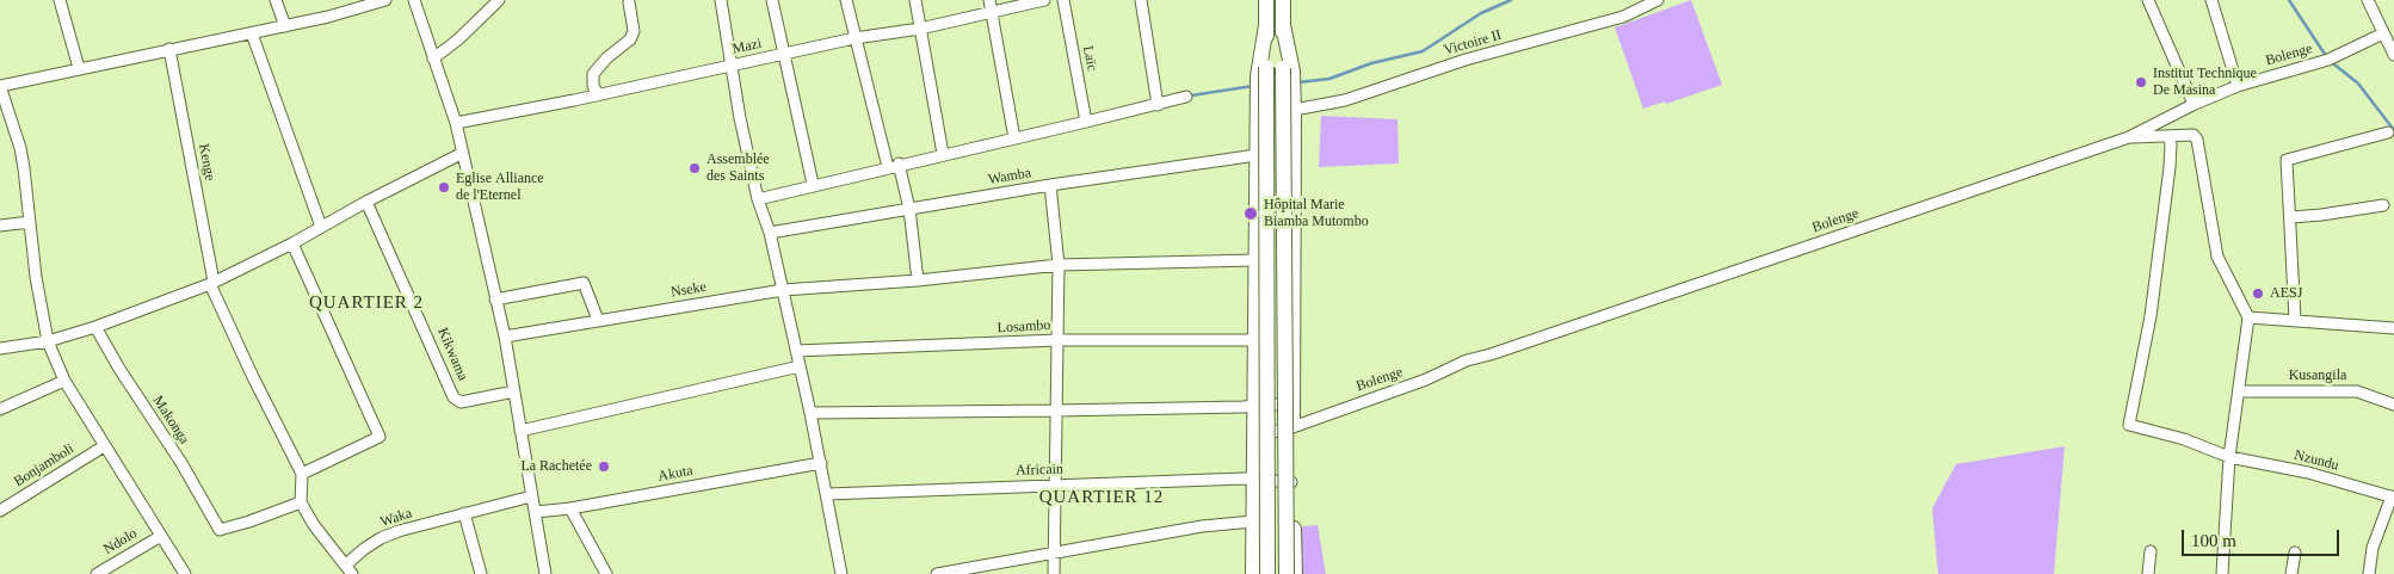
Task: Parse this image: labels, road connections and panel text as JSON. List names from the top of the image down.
{
  "streets": {
    "street": [
      "Victoire II",
      "Mazi",
      "Bolenge",
      "Laïc",
      "Kenge",
      "Wamba",
      "Nseke",
      "Losambo",
      "Kikwama",
      "Kusangila",
      "Makonga",
      "Nzundu",
      "Bonjamboli",
      "Africain",
      "Akuta",
      "Waka",
      "Ndolo"
    ]
  },
  "districts": ["QUARTIER 2", "QUARTIER 12"],
  "places": [
    "Institut Technique De Masina",
    "Assemblée des Saints",
    "Eglise Alliance de l'Eternel",
    "Hôpital Marie Biamba Mutombo",
    "AESJ",
    "La Rachetée"
  ],
  "scale_bar": "100 m"
}
